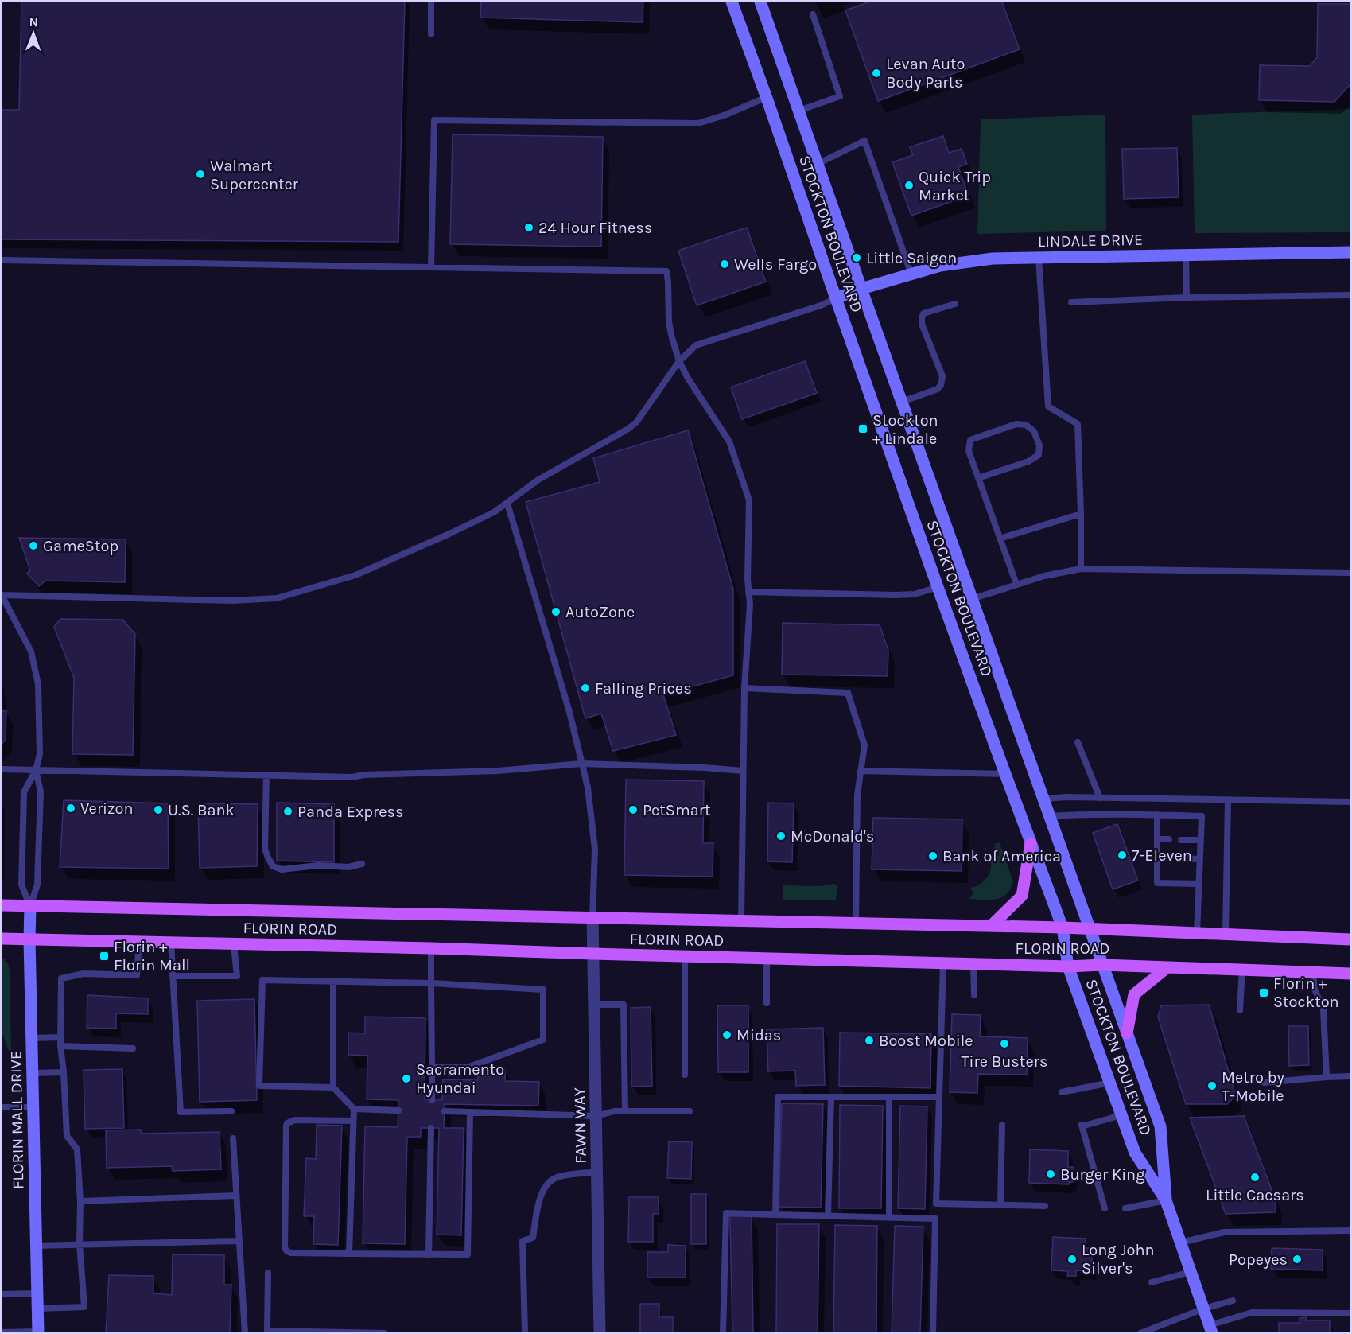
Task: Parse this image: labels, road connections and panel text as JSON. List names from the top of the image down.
{
  "streets": {
    "main road": [
      "STOCKTON BOULEVARD",
      "LINDALE DRIVE",
      "FLORIN ROAD",
      "FLORIN MALL DRIVE"
    ],
    "street": ["FAWN WAY"]
  },
  "crossings": [
    ["STOCKTON BOULEVARD", "LINDALE DRIVE"],
    ["STOCKTON BOULEVARD", "FLORIN ROAD"],
    ["FLORIN ROAD", "FLORIN MALL DRIVE"],
    ["FLORIN ROAD", "FAWN WAY"]
  ],
  "places": {
    "other": [
      "Levan Auto Body Parts",
      "Walmart Supercenter",
      "Quick Trip Market",
      "24 Hour Fitness",
      "Little Saigon",
      "Wells Fargo",
      "GameStop",
      "AutoZone",
      "Falling Prices",
      "Verizon",
      "U.S. Bank",
      "PetSmart",
      "Panda Express",
      "McDonald's",
      "7-Eleven",
      "Bank of America",
      "Midas",
      "Boost Mobile",
      "Tire Busters",
      "Sacramento Hyundai",
      "Metro by T-Mobile",
      "Burger King",
      "Little Caesars",
      "Long John Silver's",
      "Popeyes"
    ],
    "transit": ["Stockton + Lindale", "Florin + Florin Mall", "Florin + Stockton"]
  },
  "north": "top"
}
